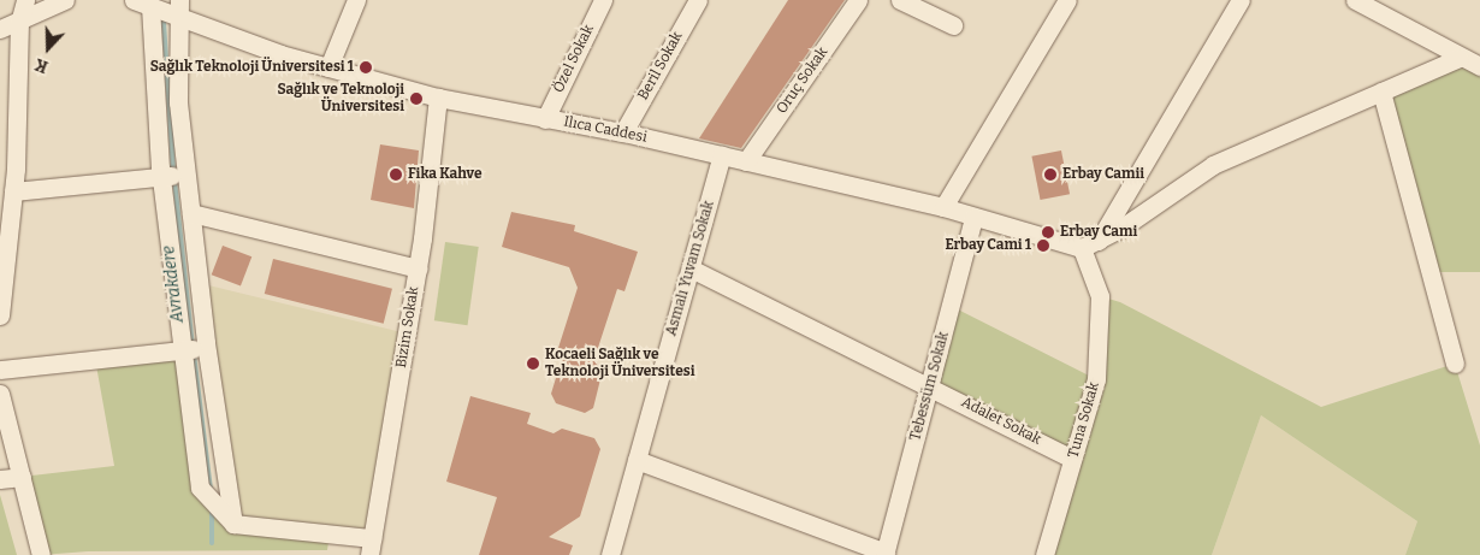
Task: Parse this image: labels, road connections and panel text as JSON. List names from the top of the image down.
{
  "streets": {
    "street": [
      "Özel Sokak",
      "Beril Sokak",
      "Oruç Sokak",
      "Ilıca Caddesi",
      "Asmalı Yuvam Sokak",
      "Bizim Sokak",
      "Tebessüm Sokak",
      "Tuna Sokak",
      "Adalet Sokak"
    ]
  },
  "crossings": [
    ["Özel Sokak", "Ilıca Caddesi"],
    ["Beril Sokak", "Ilıca Caddesi"],
    ["Oruç Sokak", "Ilıca Caddesi"],
    ["Ilıca Caddesi", "Asmalı Yuvam Sokak"],
    ["Ilıca Caddesi", "Bizim Sokak"],
    ["Ilıca Caddesi", "Tebessüm Sokak"],
    ["Ilıca Caddesi", "Tuna Sokak"],
    ["Asmalı Yuvam Sokak", "Adalet Sokak"],
    ["Tebessüm Sokak", "Adalet Sokak"],
    ["Tuna Sokak", "Adalet Sokak"]
  ],
  "water": ["Avrakdere"],
  "places": [
    "Sağlık Teknoloji Üniversitesi 1",
    "Sağlık ve Teknoloji Üniversitesi",
    "Fika Kahve",
    "Erbay Camii",
    "Erbay Cami",
    "Erbay Cami 1",
    "Kocaeli Sağlık ve Teknoloji Üniversitesi"
  ],
  "north": "bottom"
}
